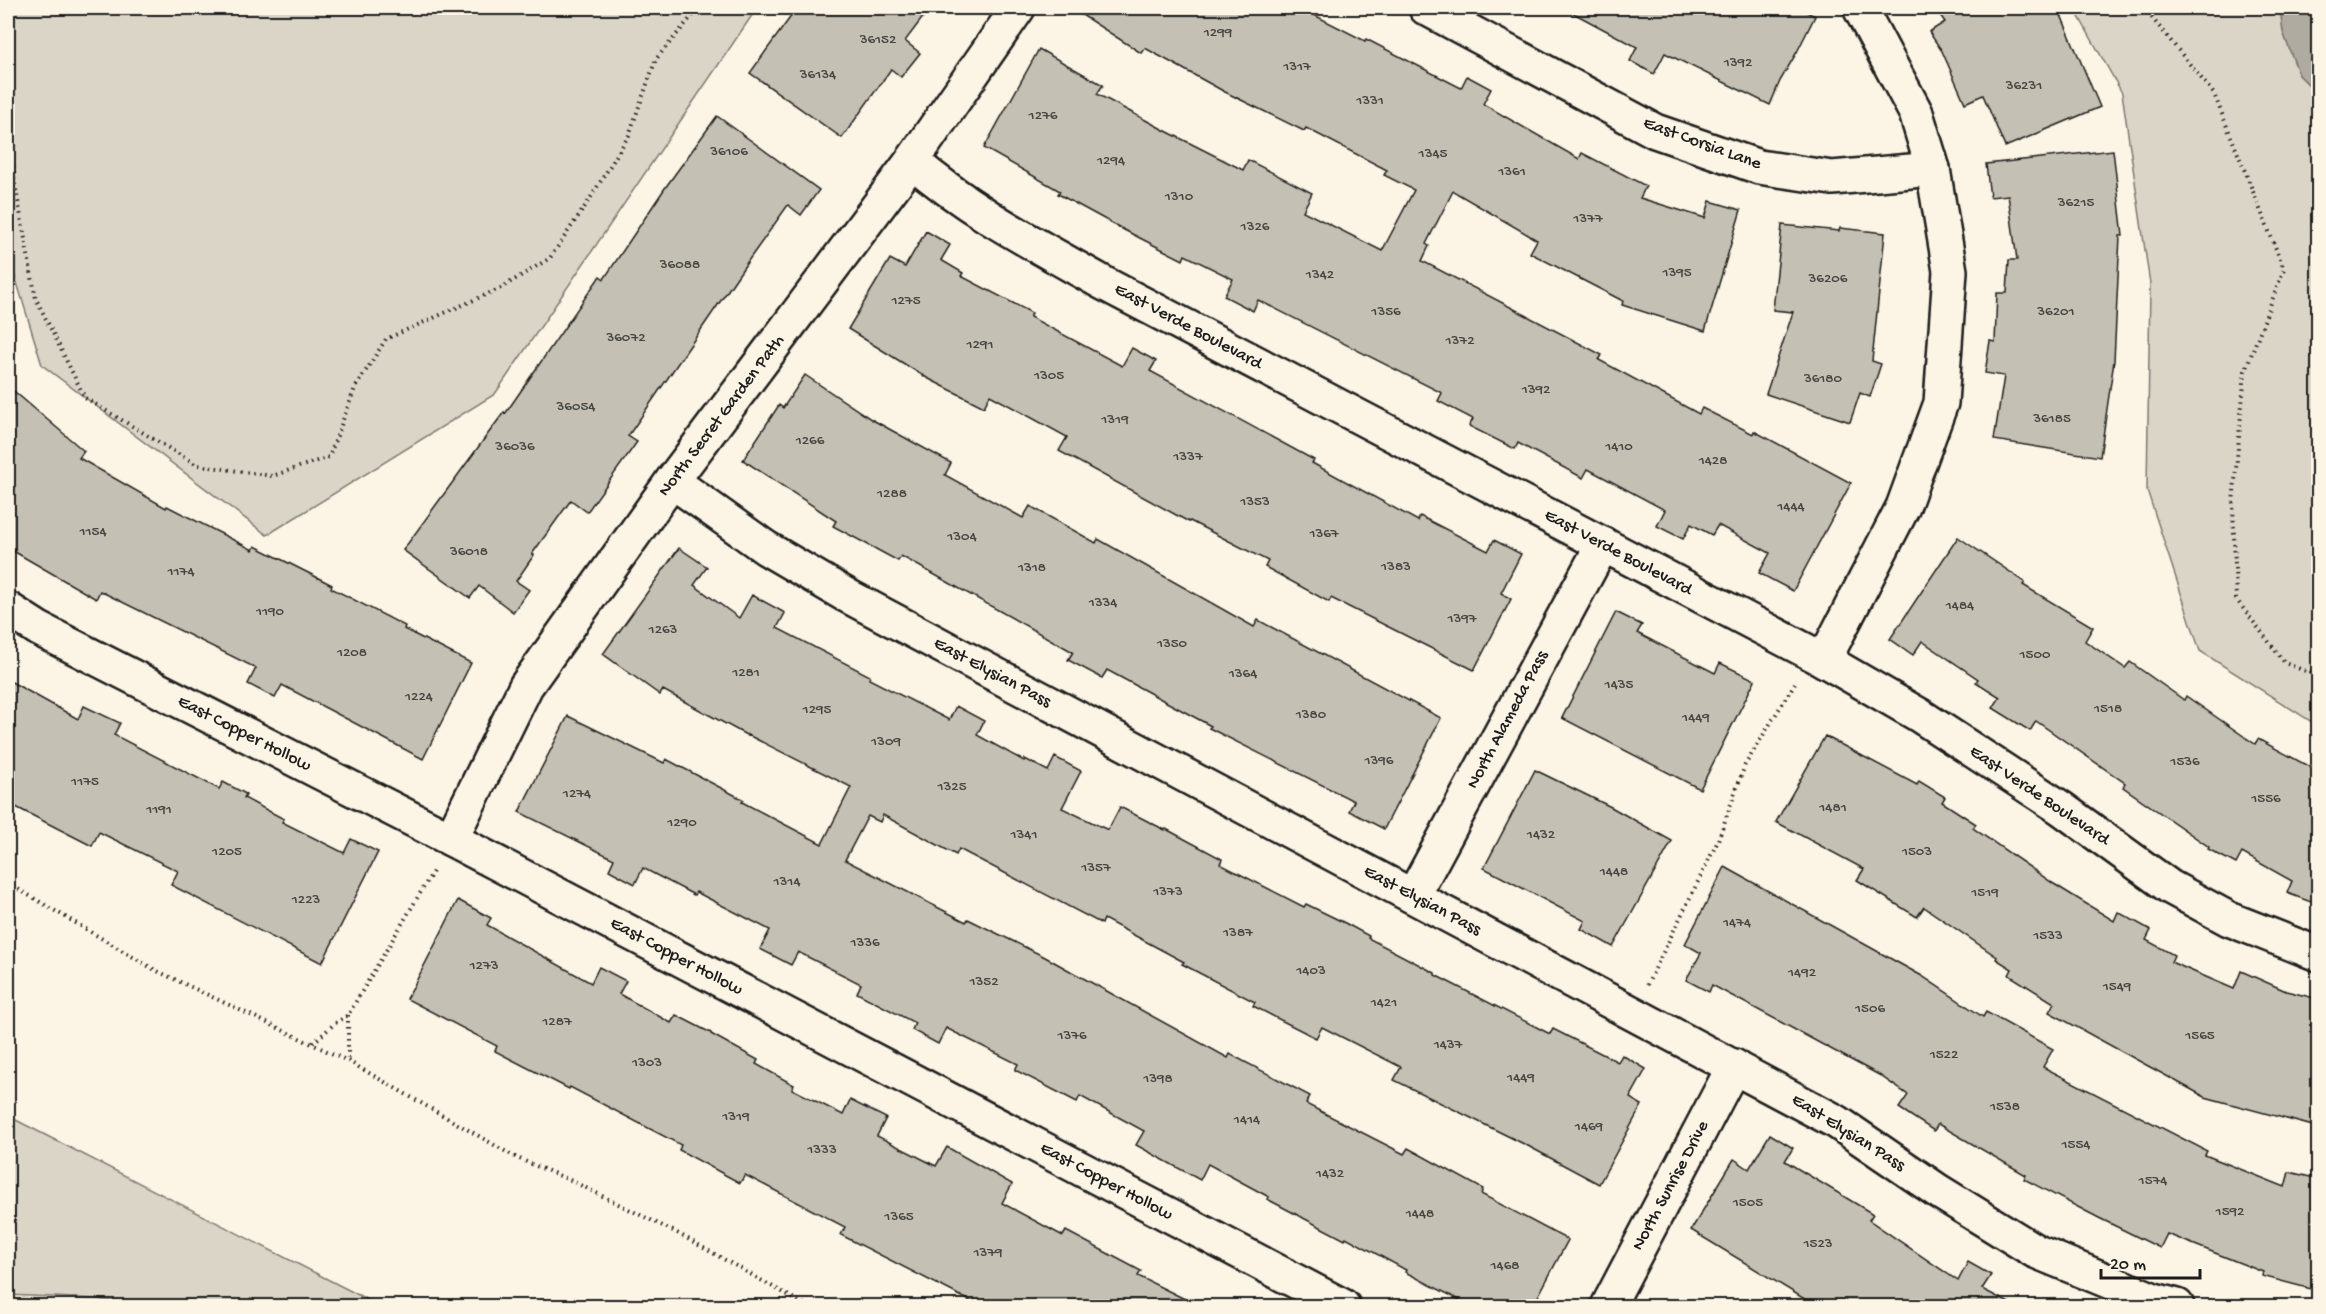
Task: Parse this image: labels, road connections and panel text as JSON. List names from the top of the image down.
{
  "streets": {
    "street": [
      "East Corsia Lane",
      "East Verde Boulevard",
      "North Secret Garden Path",
      "East Elysian Pass",
      "North Alameda Pass",
      "East Copper Hollow",
      "North Sunrise Drive"
    ]
  },
  "crossings": [
    ["East Verde Boulevard", "North Secret Garden Path"],
    ["East Verde Boulevard", "North Alameda Pass"],
    ["North Secret Garden Path", "East Elysian Pass"],
    ["North Secret Garden Path", "East Copper Hollow"],
    ["East Elysian Pass", "North Alameda Pass"],
    ["East Elysian Pass", "North Sunrise Drive"]
  ],
  "house_numbers": [
    "1299",
    "36152",
    "1392",
    "1317",
    "36134",
    "36231",
    "1331",
    "1276",
    "36106",
    "1345",
    "1294",
    "1361",
    "1310",
    "36215",
    "1377",
    "1326",
    "36088",
    "1395",
    "1342",
    "36206",
    "1275",
    "1356",
    "36201",
    "36072",
    "1372",
    "1291",
    "1305",
    "36180",
    "1392",
    "36054",
    "36185",
    "1319",
    "1266",
    "36036",
    "1410",
    "1337",
    "1428",
    "1288",
    "1353",
    "1444",
    "1154",
    "1367",
    "1304",
    "36018",
    "1383",
    "1318",
    "1174",
    "1334",
    "1484",
    "1190",
    "1397",
    "1263",
    "1350",
    "1208",
    "1500",
    "1281",
    "1364",
    "1435",
    "1224",
    "1518",
    "1295",
    "1380",
    "1449",
    "1309",
    "1396",
    "1536",
    "1175",
    "1325",
    "1274",
    "1556",
    "1481",
    "1191",
    "1290",
    "1341",
    "1432",
    "1205",
    "1503",
    "1357",
    "1448",
    "1314",
    "1373",
    "1519",
    "1223",
    "1474",
    "1387",
    "1533",
    "1336",
    "1273",
    "1403",
    "1492",
    "1352",
    "1549",
    "1421",
    "1506",
    "1287",
    "1376",
    "1565",
    "1437",
    "1522",
    "1303",
    "1449",
    "1398",
    "1538",
    "1319",
    "1414",
    "1469",
    "1554",
    "1333",
    "1432",
    "1574",
    "1505",
    "1592",
    "1448",
    "1365",
    "1523",
    "1379",
    "1468"
  ],
  "scale_bar": "20 m"
}
